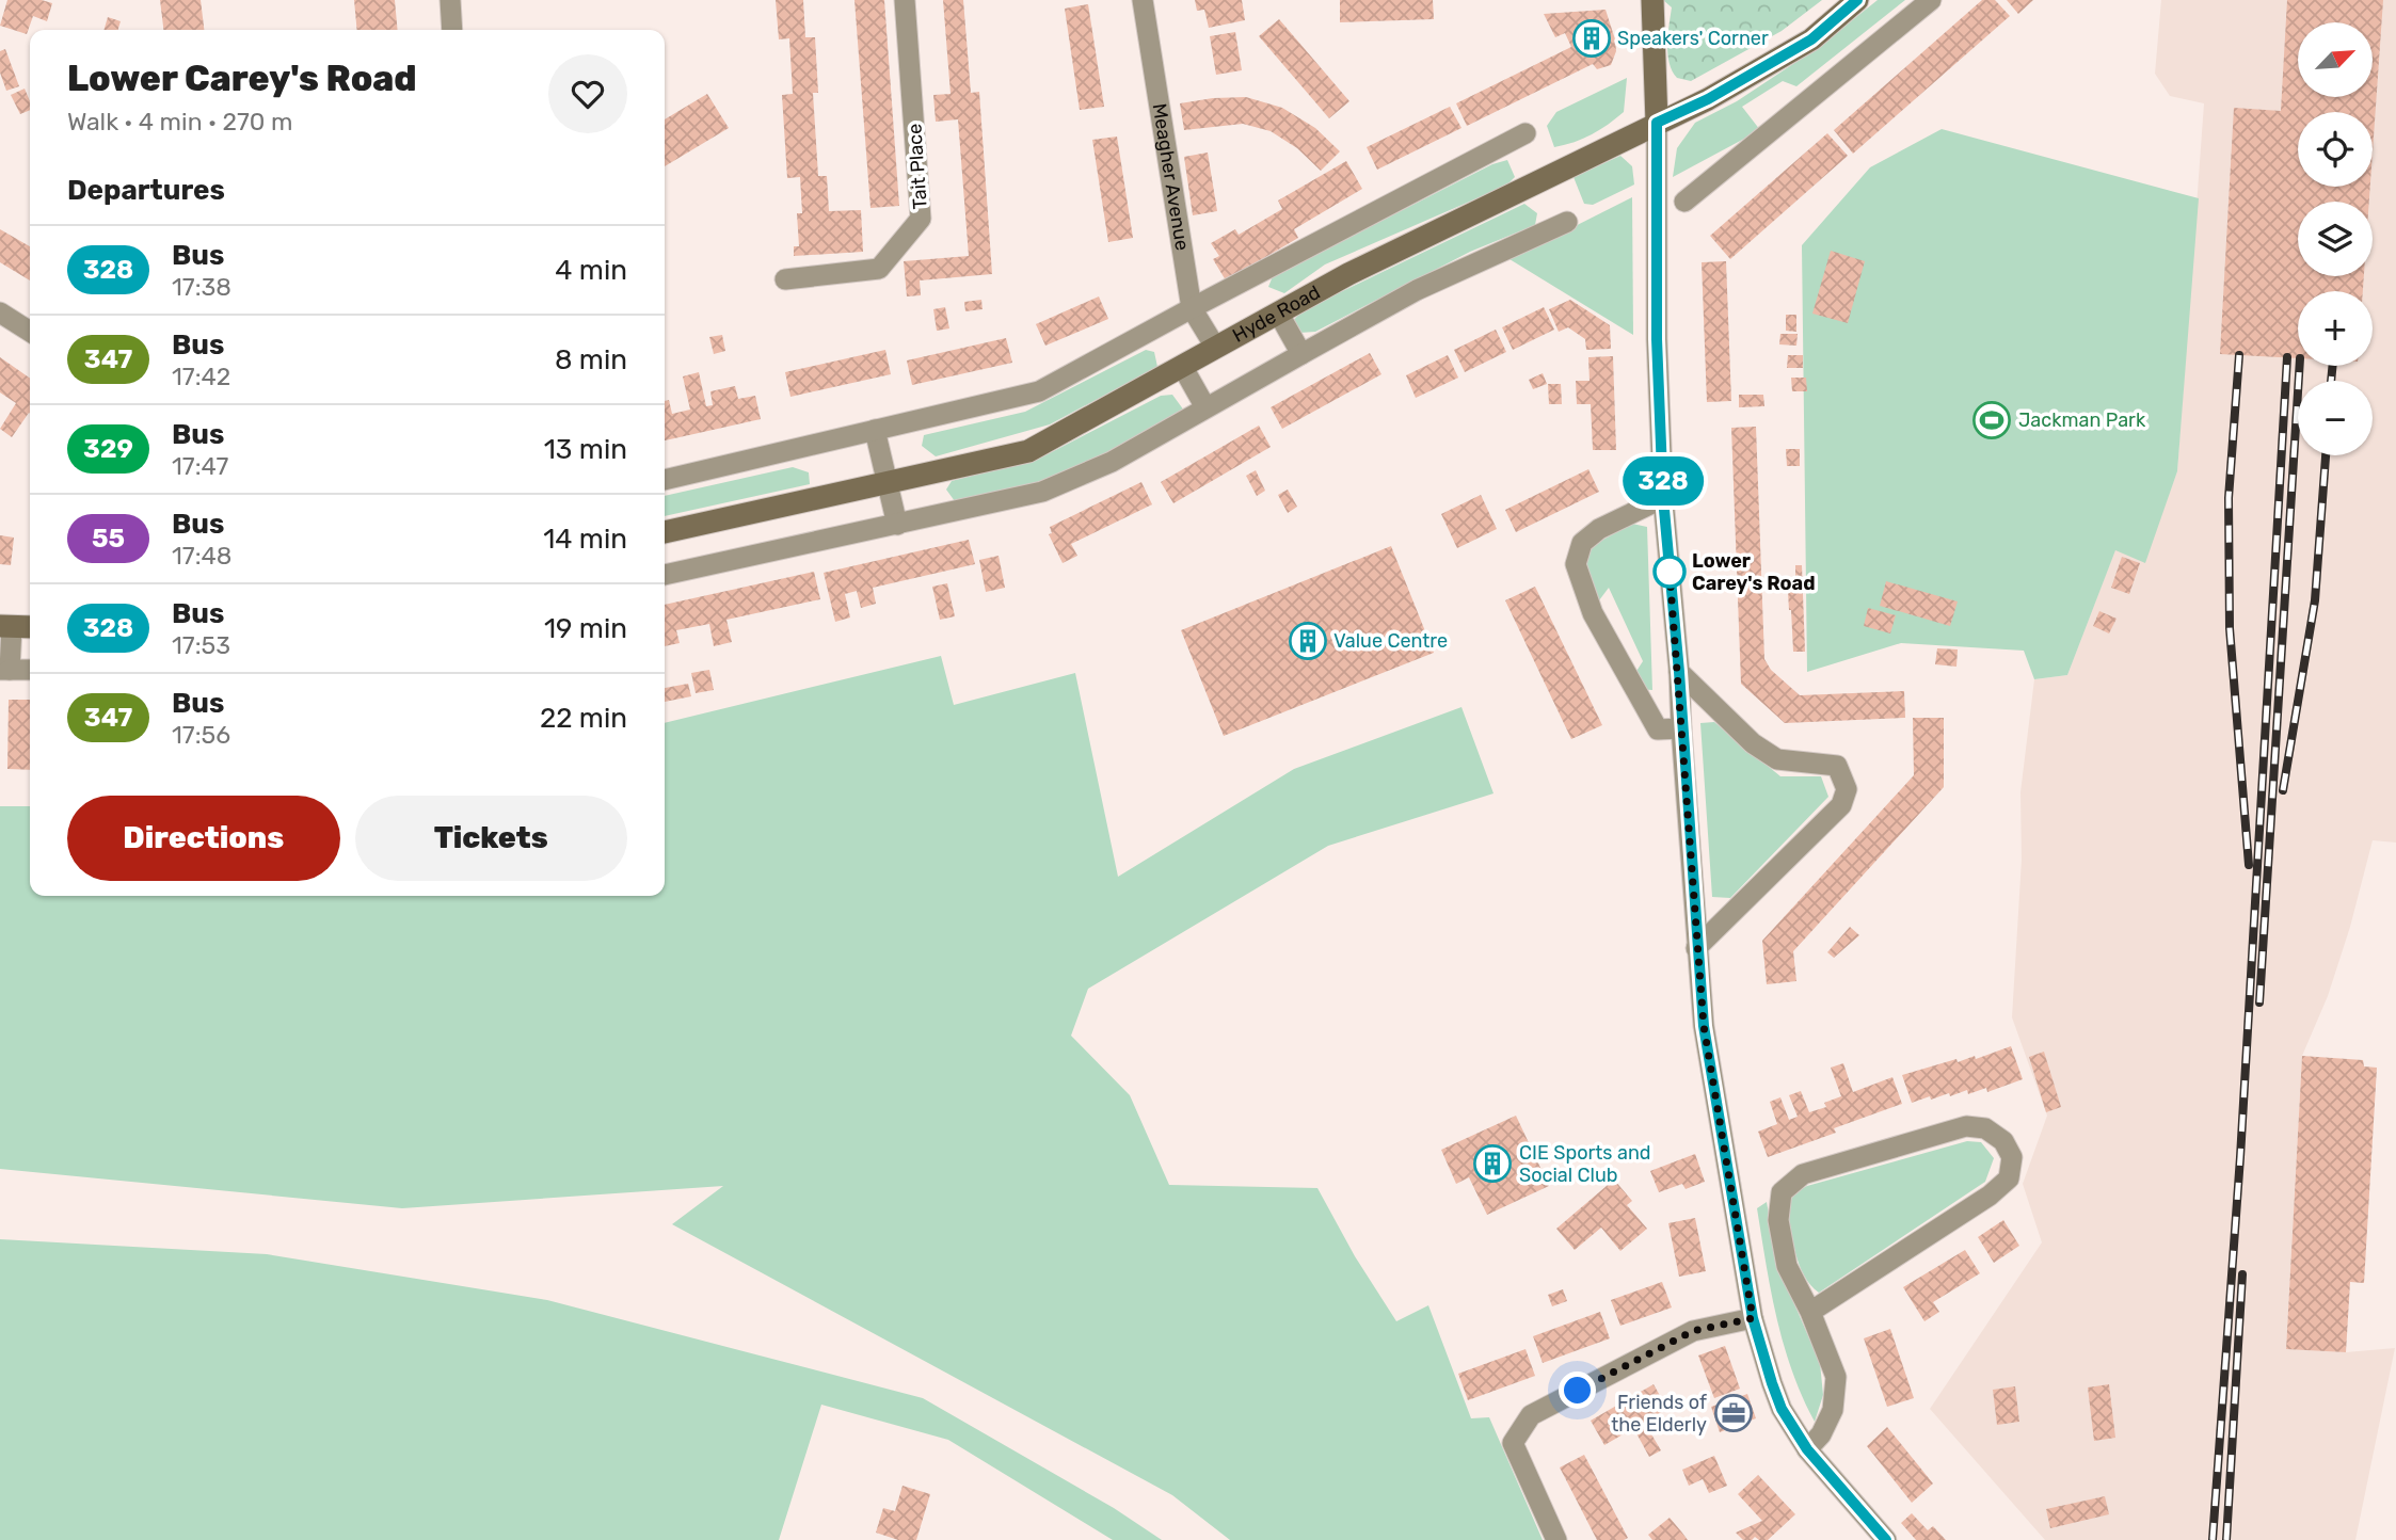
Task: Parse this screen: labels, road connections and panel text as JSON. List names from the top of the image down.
{
  "streets": {
    "street": ["Tait Place", "Meagher Avenue", "Hyde Road"]
  },
  "crossings": [
    ["Meagher Avenue", "Hyde Road"]
  ],
  "places": {
    "building": ["Speakers' Corner", "Value Centre", "CIE Sports and Social Club"],
    "sports": ["Jackman Park"],
    "other": ["Lower Carey's Road"],
    "office": ["Friends of the Elderly"]
  },
  "lines": ["bus line 328"],
  "north": "top right",
  "page": {
    "on_map": "328",
    "map_buttons": ["+", "−"],
    "heading": [
      ["Lower Carey's Road", "Walk · 4 min · 270 m"],
      "Departures"
    ],
    "list": [
      {
        "mark": "328",
        "name": "Bus",
        "note": "17:38",
        "value": "4 min"
      },
      {
        "mark": "347",
        "name": "Bus",
        "note": "17:42",
        "value": "8 min"
      },
      {
        "mark": "329",
        "name": "Bus",
        "note": "17:47",
        "value": "13 min"
      },
      {
        "mark": "55",
        "name": "Bus",
        "note": "17:48",
        "value": "14 min"
      },
      {
        "mark": "328",
        "name": "Bus",
        "note": "17:53",
        "value": "19 min"
      },
      {
        "mark": "347",
        "name": "Bus",
        "note": "17:56",
        "value": "22 min"
      }
    ],
    "buttons": ["Directions", "Tickets"]
  }
}
